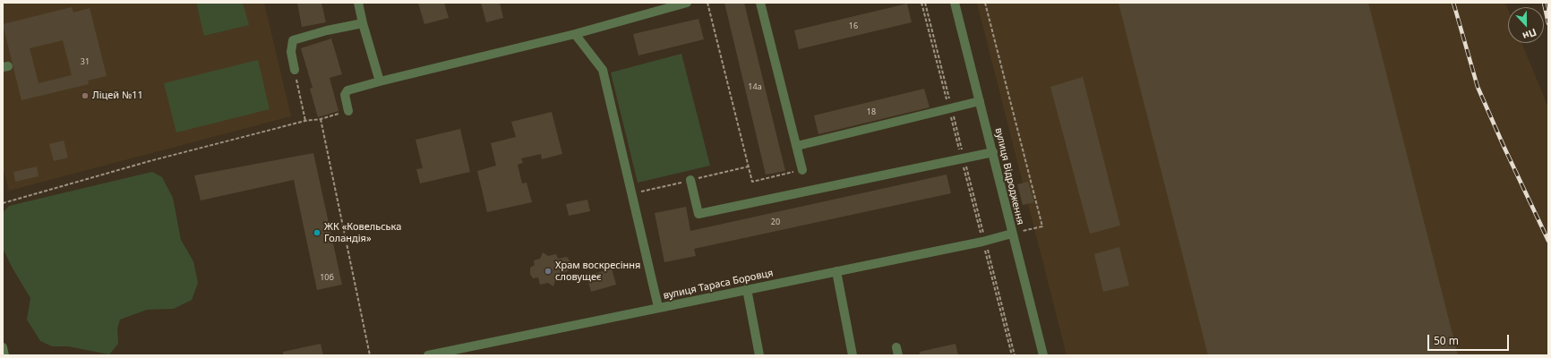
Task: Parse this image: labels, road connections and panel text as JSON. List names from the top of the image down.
{
  "streets": {
    "street": ["вулиця Відродження", "вулиця Тараса Боровця"]
  },
  "crossings": [
    ["вулиця Відродження", "вулиця Тараса Боровця"]
  ],
  "places": ["Ліцей №11", "ЖК «Ковельська Голандія»", "Храм воскресіння словущеє"],
  "house_numbers": [
    "16",
    "31",
    "14а",
    "18",
    "20",
    "10б"
  ],
  "scale_bar": "50 m",
  "north": "bottom"
}
